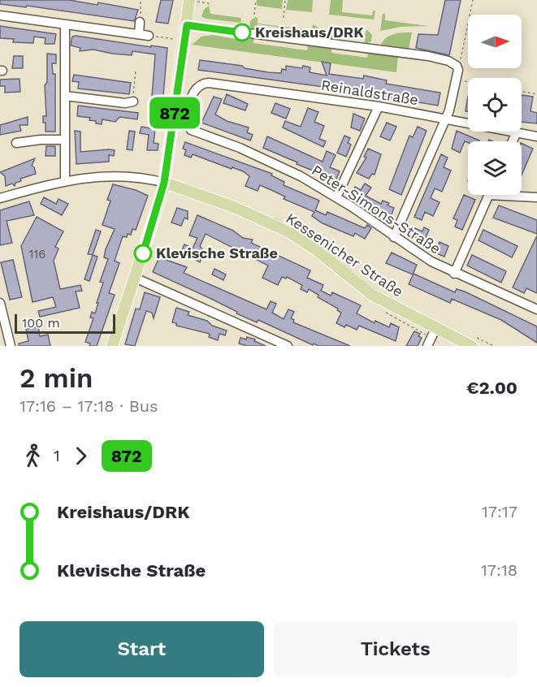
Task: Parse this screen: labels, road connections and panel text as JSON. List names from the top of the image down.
{
  "streets": {
    "main road": ["Kessenicher Straße"],
    "street": ["Reinaldstraße", "Peter-Simons-Straße"]
  },
  "crossings": [
    ["Reinaldstraße", "Peter-Simons-Straße"]
  ],
  "places": ["Kreishaus/DRK", "Klevische Straße"],
  "lines": ["bus line 872"],
  "house_numbers": ["116"],
  "scale_bar": "100 m",
  "north": "right",
  "page": {
    "on_map": "872",
    "scale": "100 m",
    "heading": ["2 min", "17:16 – 17:18 · Bus", "€2.00"],
    "legs": ["1", "872"],
    "list": [
      {
        "name": "Kreishaus/DRK",
        "value": "17:17"
      },
      {
        "name": "Klevische Straße",
        "value": "17:18"
      }
    ],
    "buttons": ["Start", "Tickets"]
  }
}
